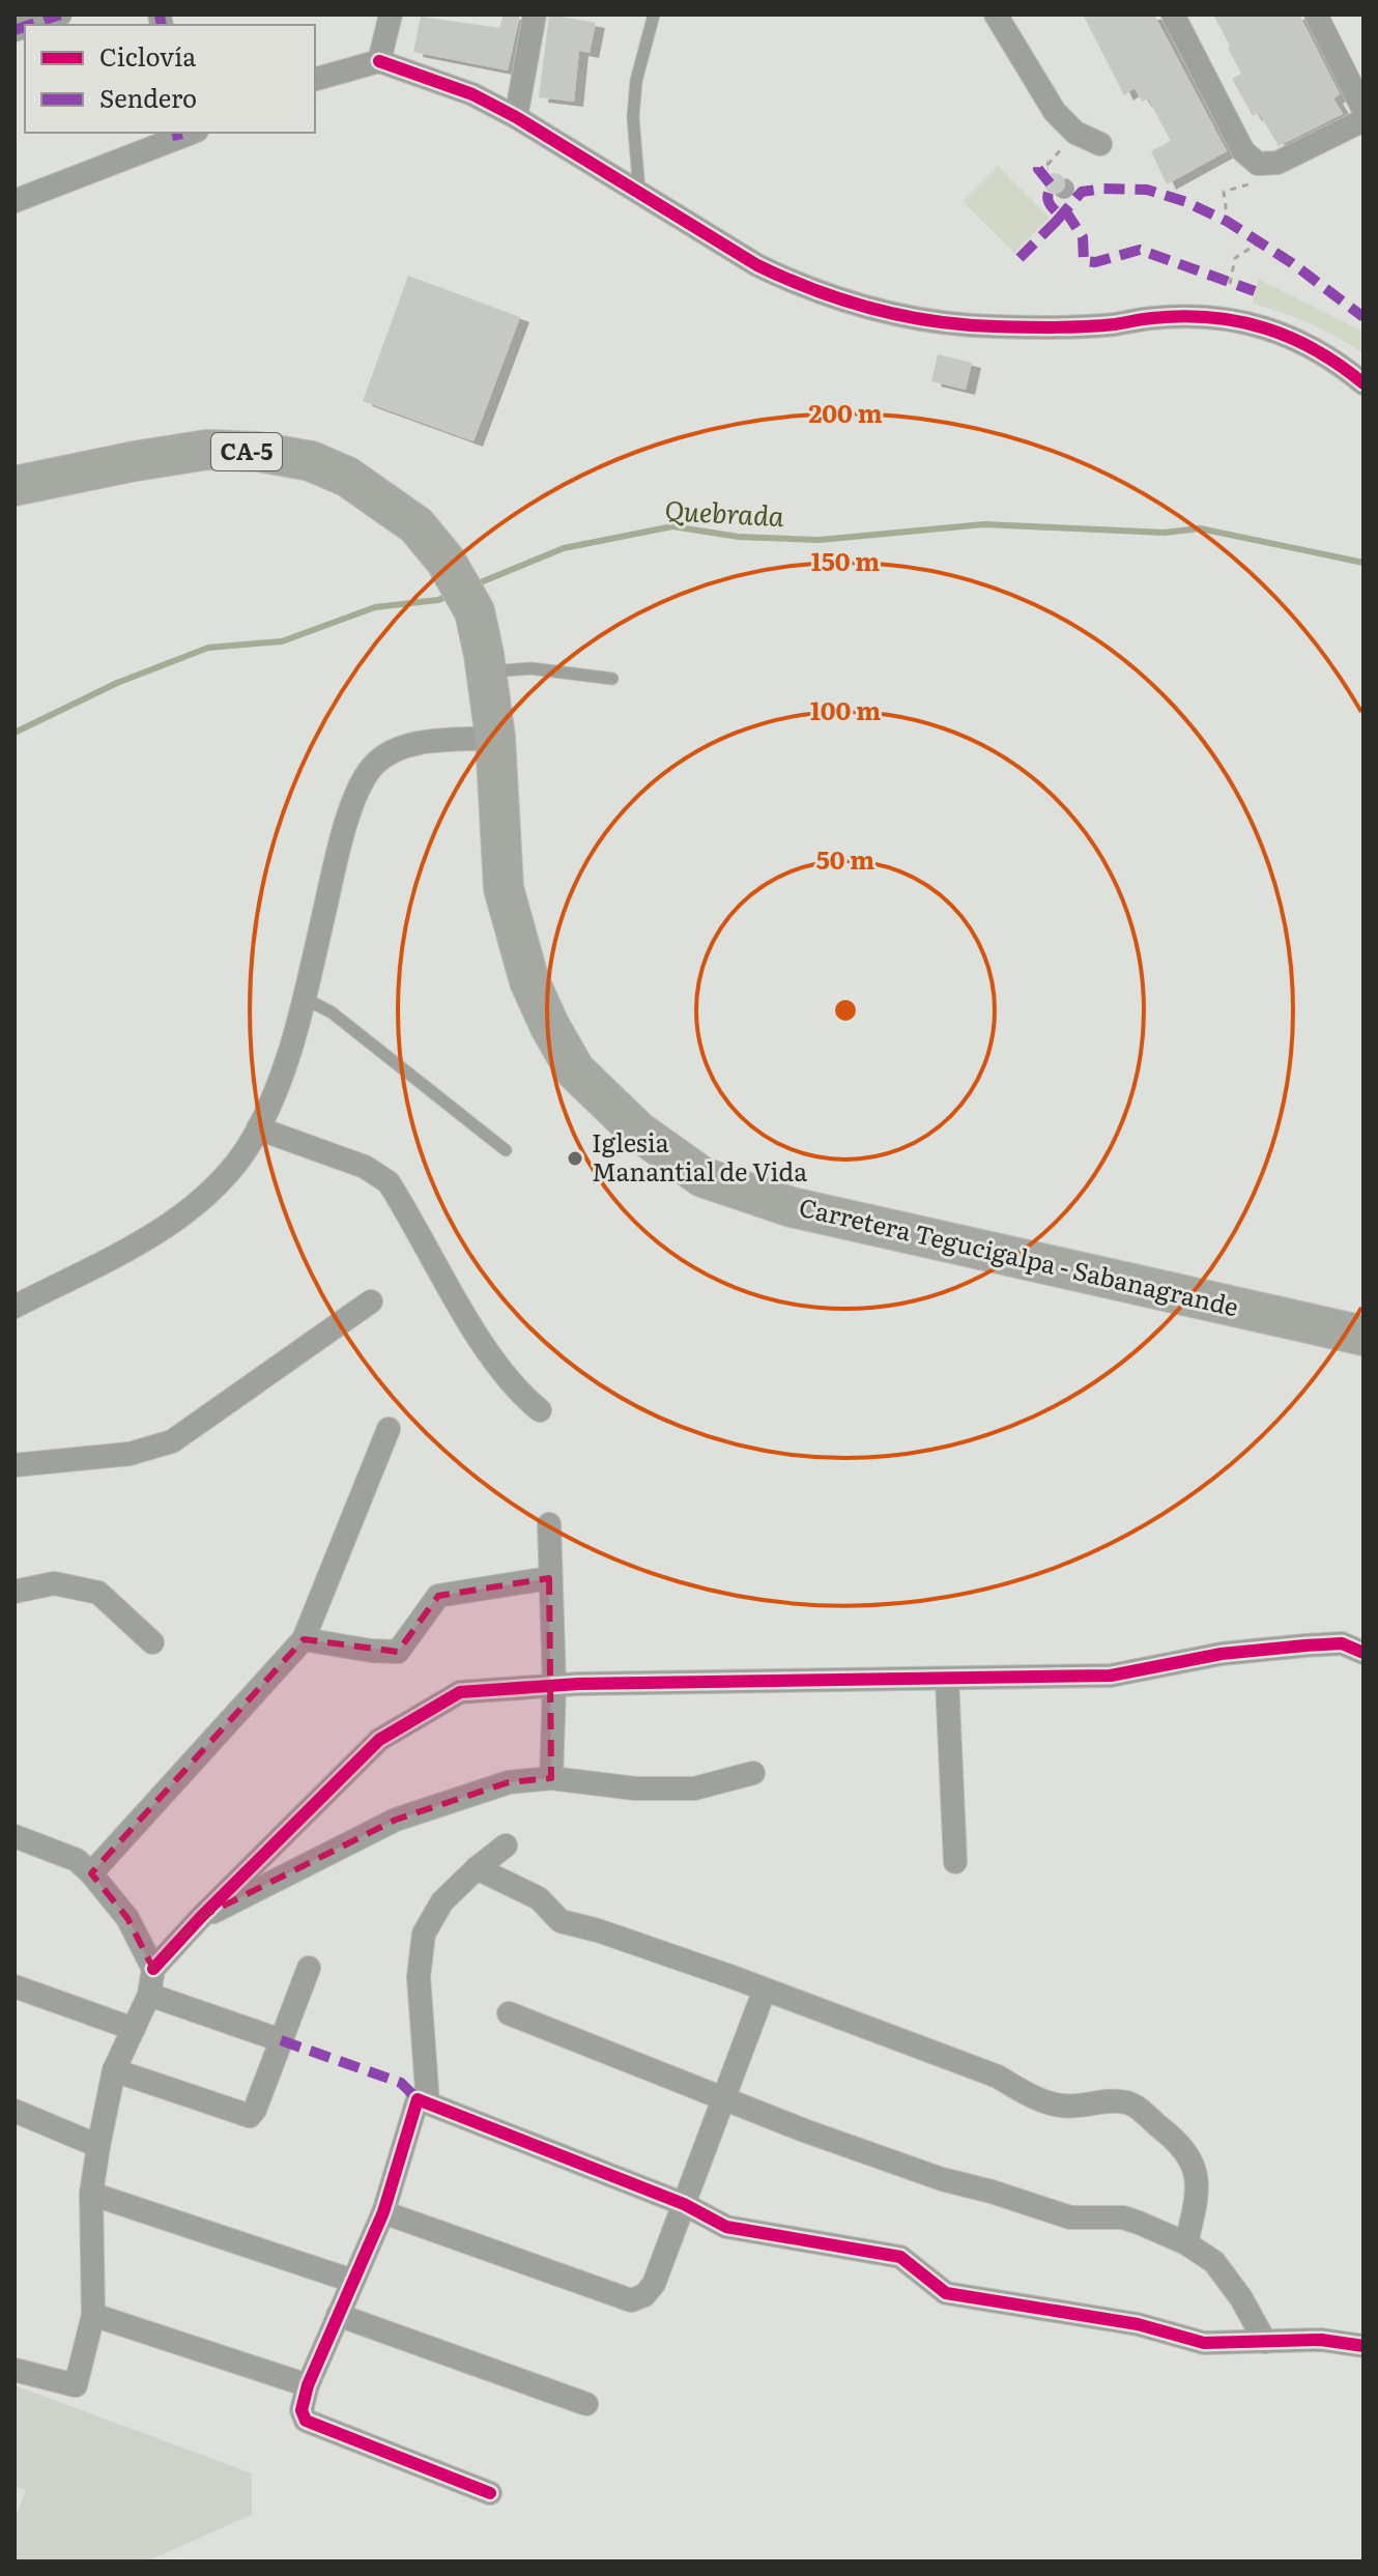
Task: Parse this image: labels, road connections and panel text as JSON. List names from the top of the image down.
{
  "streets": {
    "highway": ["CA-5", "Carretera Tegucigalpa - Sabanagrande"]
  },
  "water": ["Quebrada"],
  "places": ["Iglesia Manantial de Vida"],
  "legend": ["Ciclovía", "Sendero"],
  "rings": [
    "200 m",
    "150 m",
    "100 m",
    "50 m"
  ]
}
